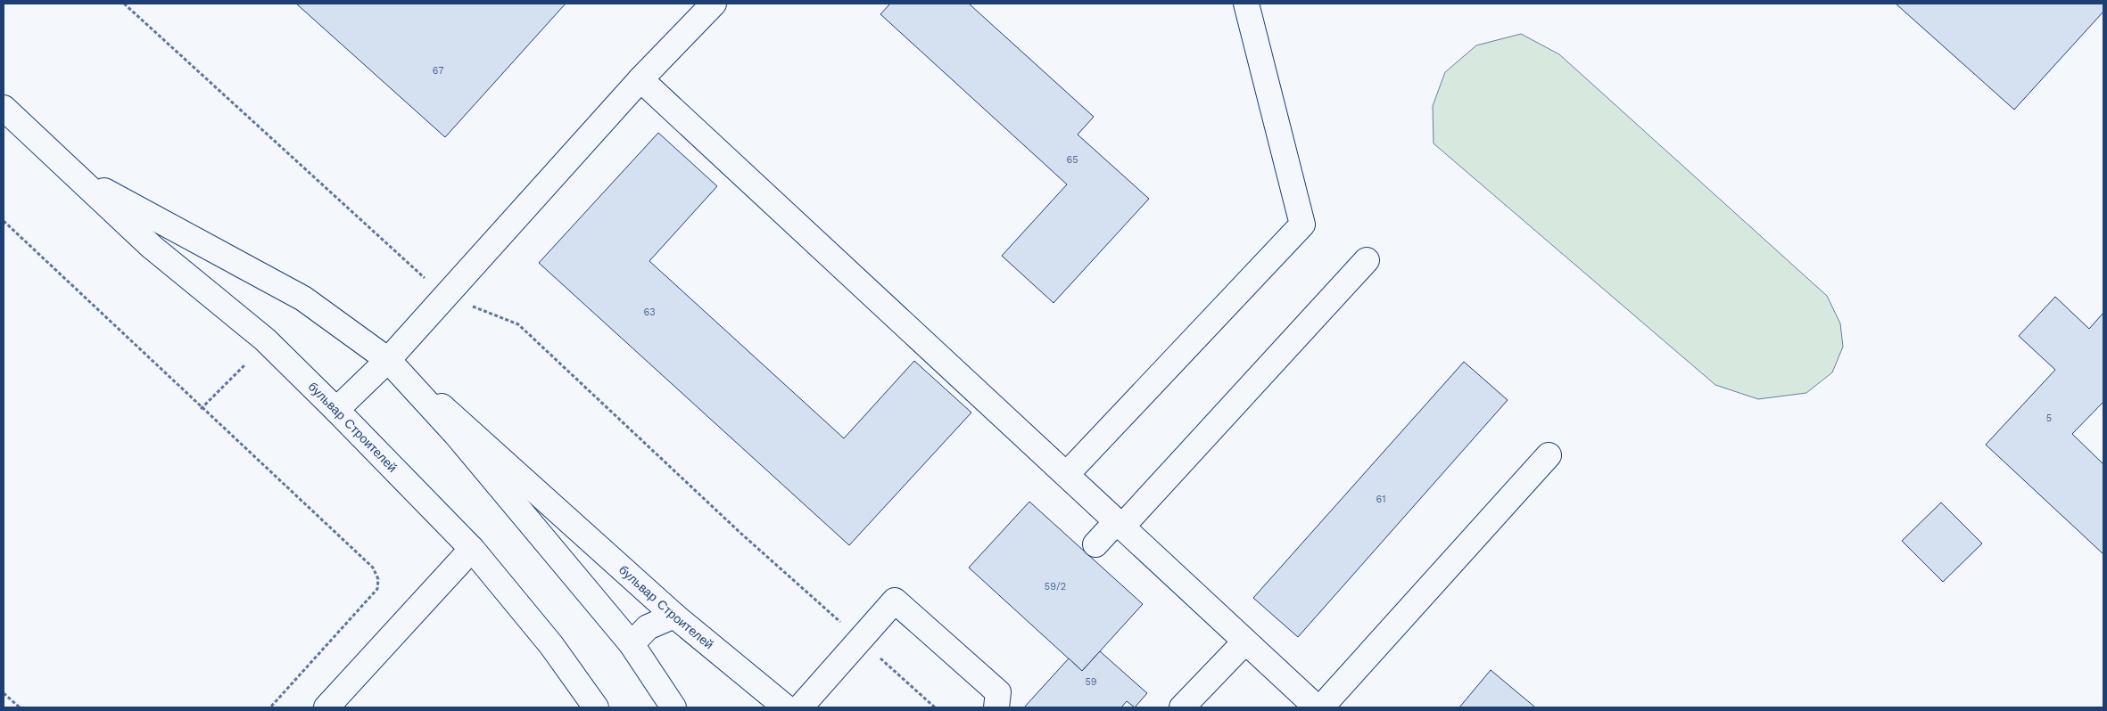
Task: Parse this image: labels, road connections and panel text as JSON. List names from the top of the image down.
{
  "streets": {
    "main road": ["бульвар Строителей"]
  },
  "house_numbers": [
    "67",
    "65",
    "63",
    "5",
    "61",
    "59/2",
    "59"
  ]
}
